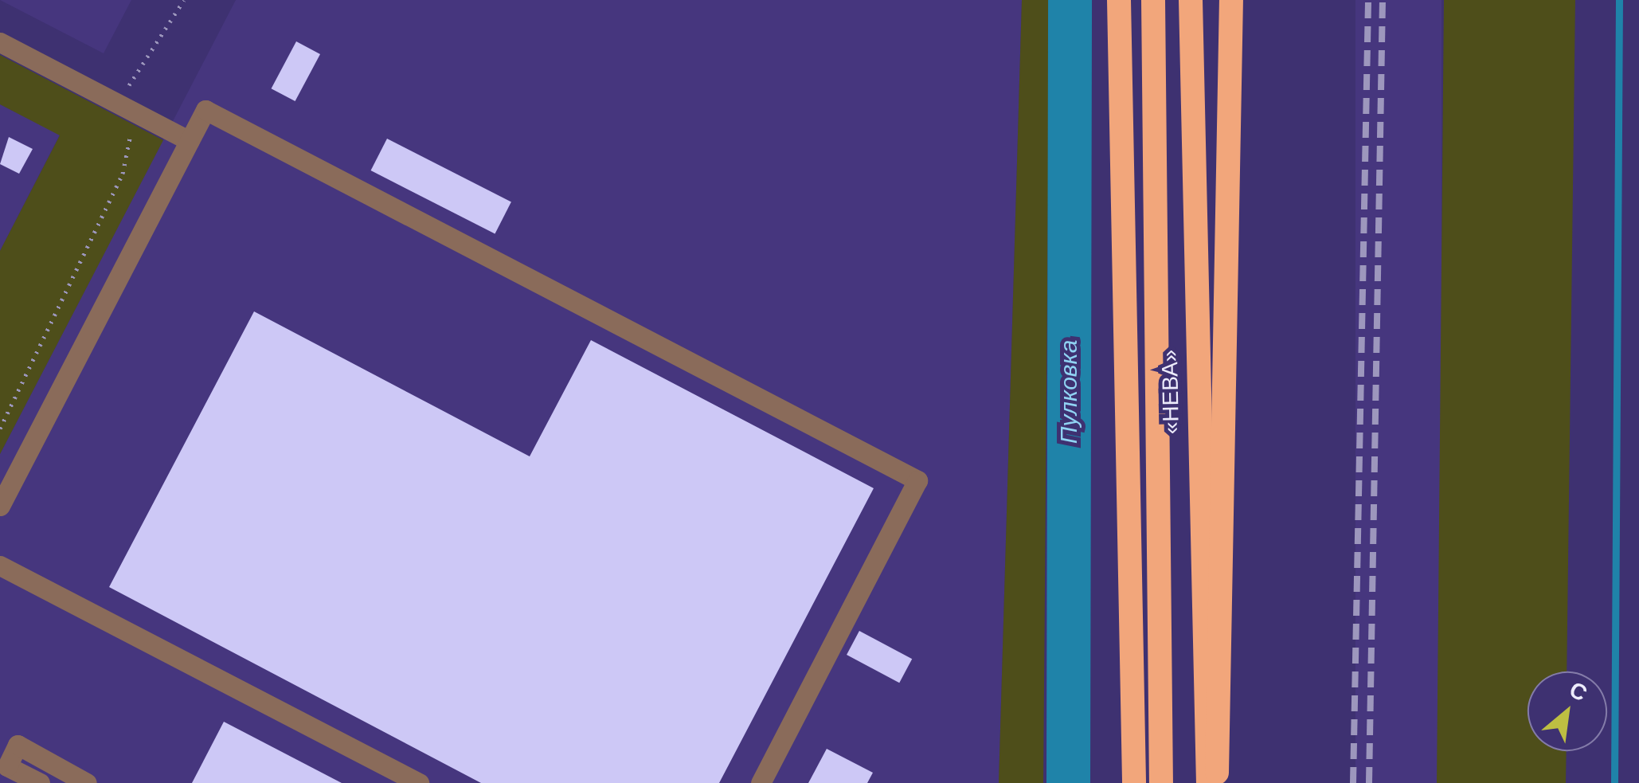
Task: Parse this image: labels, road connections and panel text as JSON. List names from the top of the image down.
{
  "streets": {
    "highway": ["«НЕВА»"]
  },
  "water": ["Пулковка"],
  "north": "top right"
}
